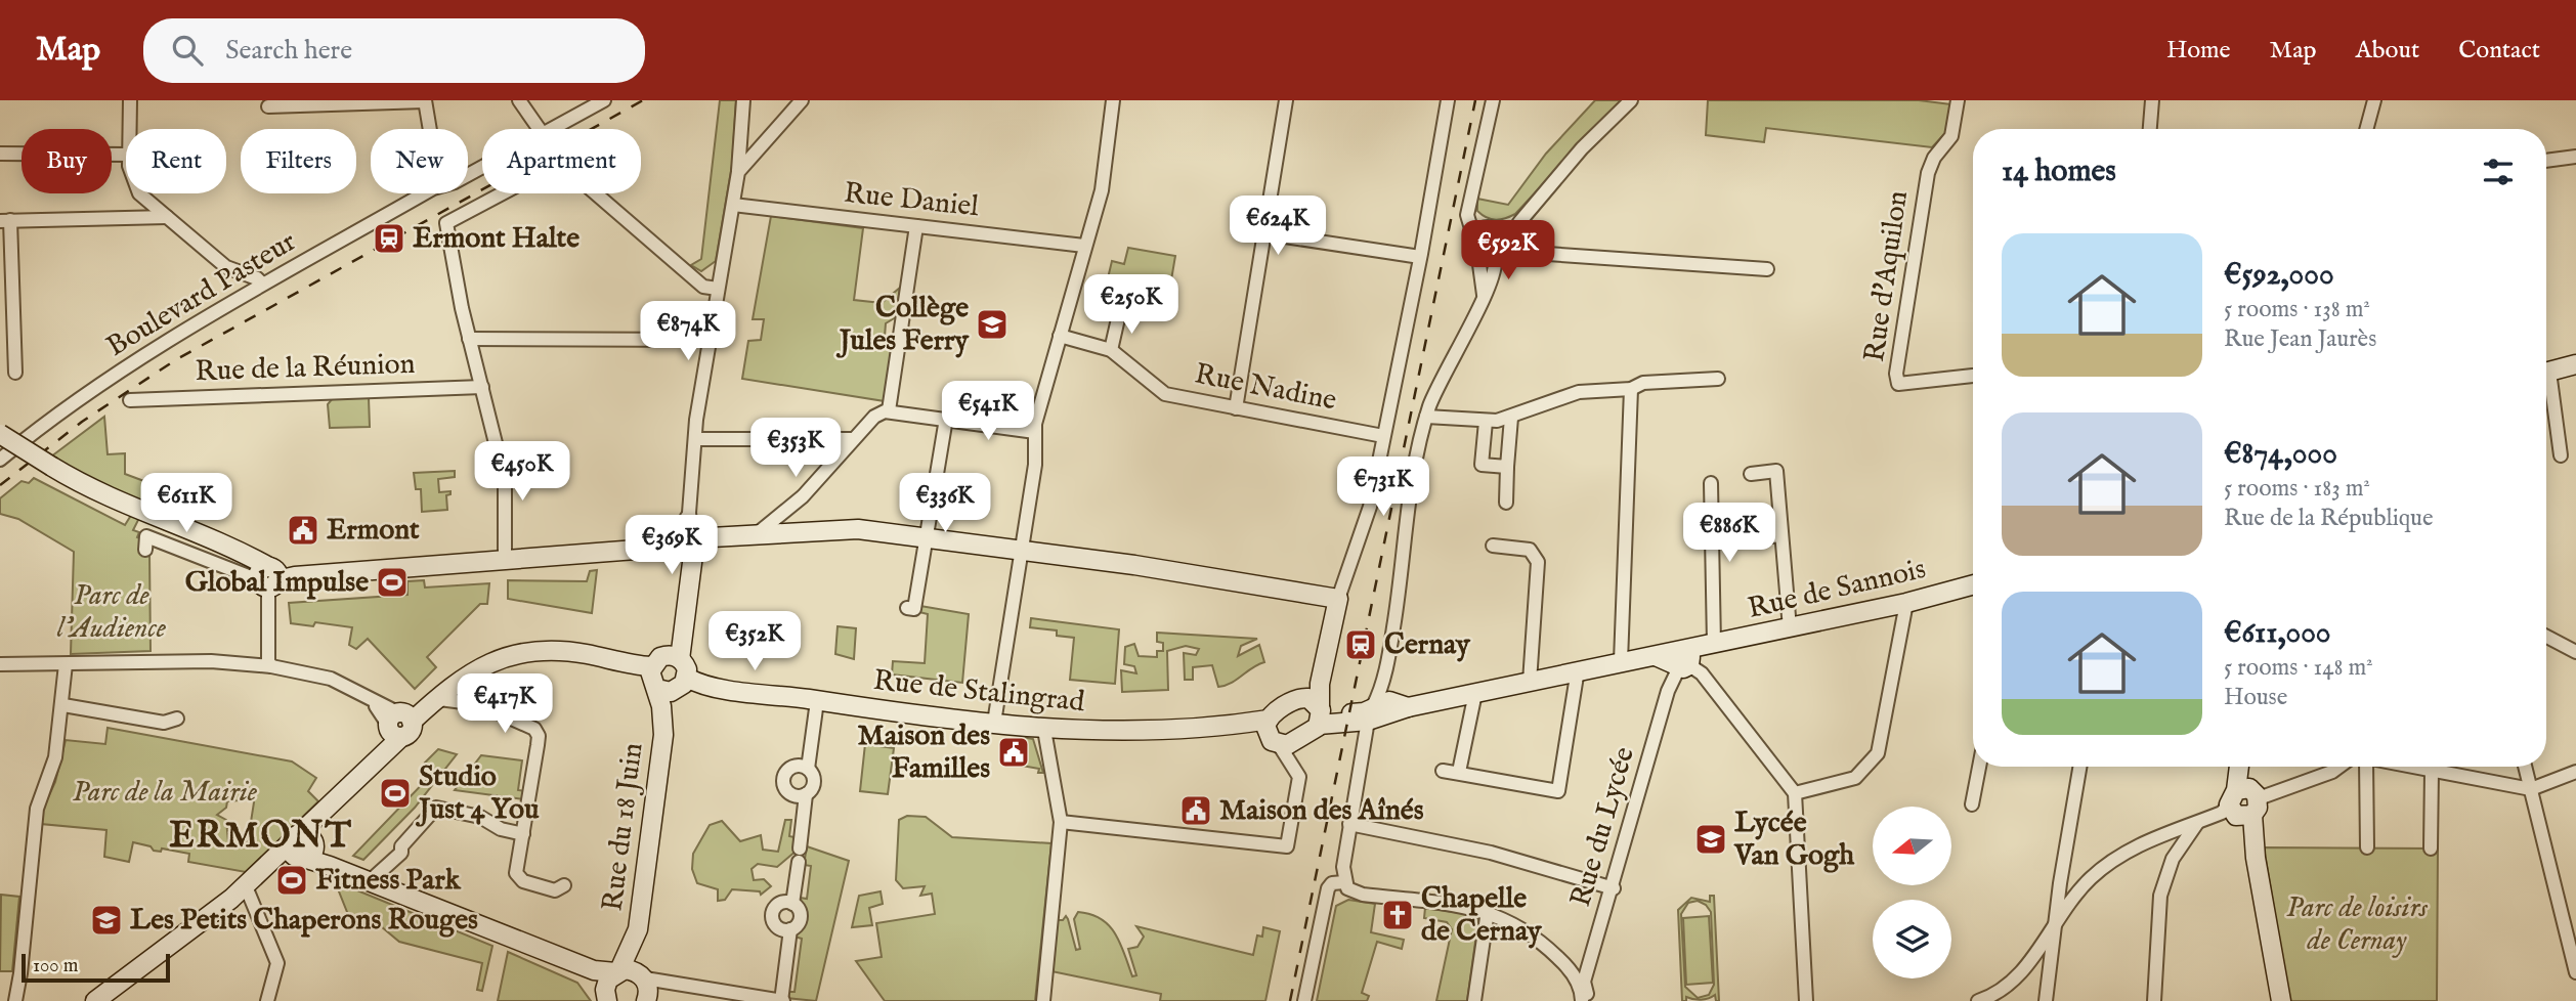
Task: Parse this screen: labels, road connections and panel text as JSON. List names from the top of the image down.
{
  "streets": {
    "street": [
      "Rue Daniel",
      "Rue d'Aquilon",
      "Boulevard Pasteur",
      "Rue de la Réunion",
      "Rue Nadine",
      "Rue de Sannois",
      "Rue de Stalingrad",
      "Rue du 18 Juin",
      "Rue du Lycée"
    ]
  },
  "crossings": [
    ["Rue de Sannois", "Rue du Lycée"],
    ["Rue de Stalingrad", "Rue du 18 Juin"]
  ],
  "districts": ["ERMONT"],
  "parks": ["Parc de l'Audience", "Parc de la Mairie", "Parc de loisirs de Cernay"],
  "places": {
    "station": ["Ermont Halte", "Cernay"],
    "school or university": ["Collège Jules Ferry", "Lycée Van Gogh", "Les Petits Chaperons Rouges"],
    "public building": ["Ermont", "Maison des Familles", "Maison des Aînés"],
    "sports": ["Global Impulse", "Studio Just 4 You", "Fitness Park"],
    "church": ["Chapelle de Cernay"]
  },
  "scale_bar": "100 m",
  "north": "left",
  "page": {
    "header": "Map",
    "search": "Search here",
    "nav": [
      "Home",
      "Map",
      "About",
      "Contact"
    ],
    "chip": [
      "Buy",
      "Rent",
      "Filters",
      "New",
      "Apartment"
    ],
    "heading": "14 homes",
    "price": [
      "€624K",
      "€592K",
      "€250K",
      "€874K",
      "€541K",
      "€353K",
      "€450K",
      "€731K",
      "€611K",
      "€336K",
      "€886K",
      "€369K",
      "€352K",
      "€417K"
    ],
    "list": [
      {
        "name": "€592,000",
        "note": "5 rooms · 138 m² · Rue Jean Jaurès"
      },
      {
        "name": "€874,000",
        "note": "5 rooms · 183 m² · Rue de la République"
      },
      {
        "name": "€611,000",
        "note": "5 rooms · 148 m² · House"
      }
    ],
    "scale": "100 m"
  }
}
